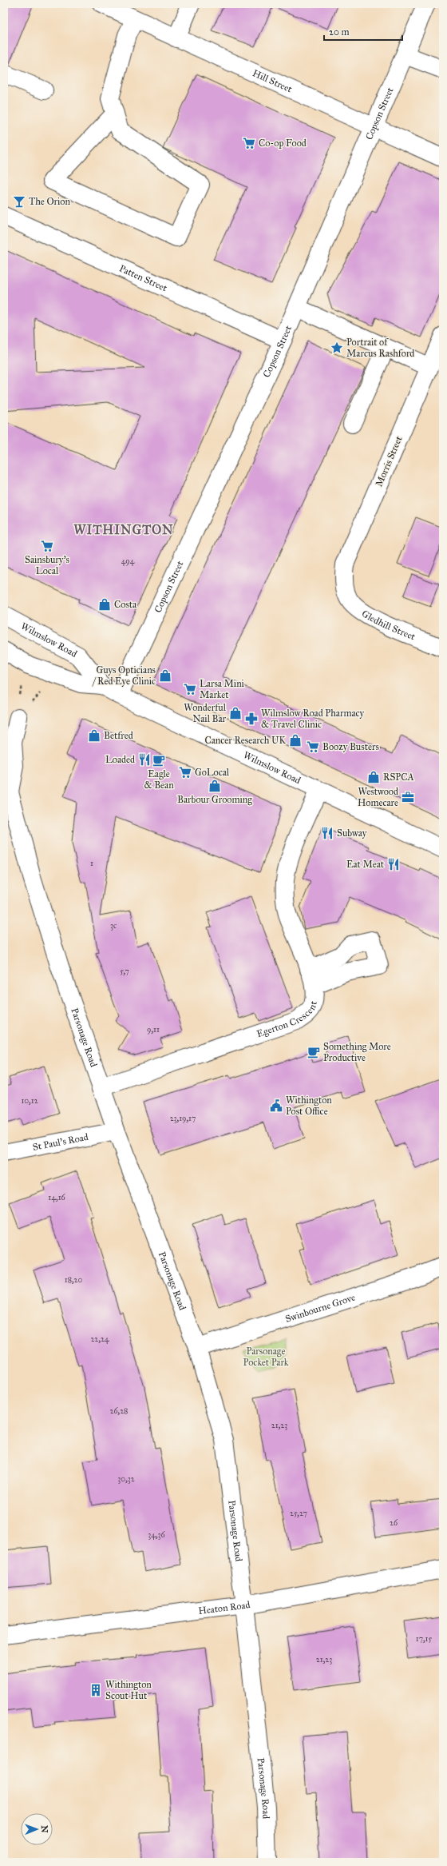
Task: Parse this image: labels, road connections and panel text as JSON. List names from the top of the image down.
{
  "streets": {
    "street": [
      "Hill Street",
      "Copson Street",
      "Patten Street",
      "Morris Street",
      "Gledhill Street",
      "Wilmslow Road",
      "Egerton Crescent",
      "Parsonage Road",
      "St Paul's Road",
      "Swinbourne Grove",
      "Heaton Road"
    ]
  },
  "crossings": [
    ["Hill Street", "Copson Street"],
    ["Copson Street", "Patten Street"],
    ["Copson Street", "Wilmslow Road"],
    ["Morris Street", "Gledhill Street"],
    ["Wilmslow Road", "Egerton Crescent"],
    ["Egerton Crescent", "Parsonage Road"],
    ["Parsonage Road", "St Paul's Road"],
    ["Parsonage Road", "Swinbourne Grove"],
    ["Parsonage Road", "Heaton Road"]
  ],
  "districts": ["WITHINGTON"],
  "parks": ["Parsonage Pocket Park"],
  "places": {
    "supermarket": [
      "Co-op Food",
      "Sainsbury's Local",
      "Larsa Mini Market",
      "Boozy Busters",
      "GoLocal"
    ],
    "bar": ["The Orion"],
    "place": ["Portrait of Marcus Rashford"],
    "shop": [
      "Costa",
      "Guys Opticians / Red Eye Clinic",
      "Wonderful Nail Bar",
      "Betfred",
      "Cancer Research UK",
      "RSPCA",
      "Barbour Grooming"
    ],
    "pharmacy": ["Wilmslow Road Pharmacy & Travel Clinic"],
    "restaurant": ["Loaded", "Subway", "Eat Meat"],
    "cafe": ["Eagle & Bean", "Something More Productive"],
    "office": ["Westwood Homecare"],
    "public building": ["Withington Post Office"],
    "building": ["Withington Scout Hut"]
  },
  "house_numbers": [
    "494",
    "1",
    "3c",
    "5,7",
    "9,11",
    "10,12",
    "23,19,17",
    "14,16",
    "18,20",
    "22,24",
    "26,28",
    "21,23",
    "30,32",
    "25,27",
    "26",
    "34,36",
    "17,15",
    "21,23"
  ],
  "scale_bar": "20 m",
  "north": "right"
}
